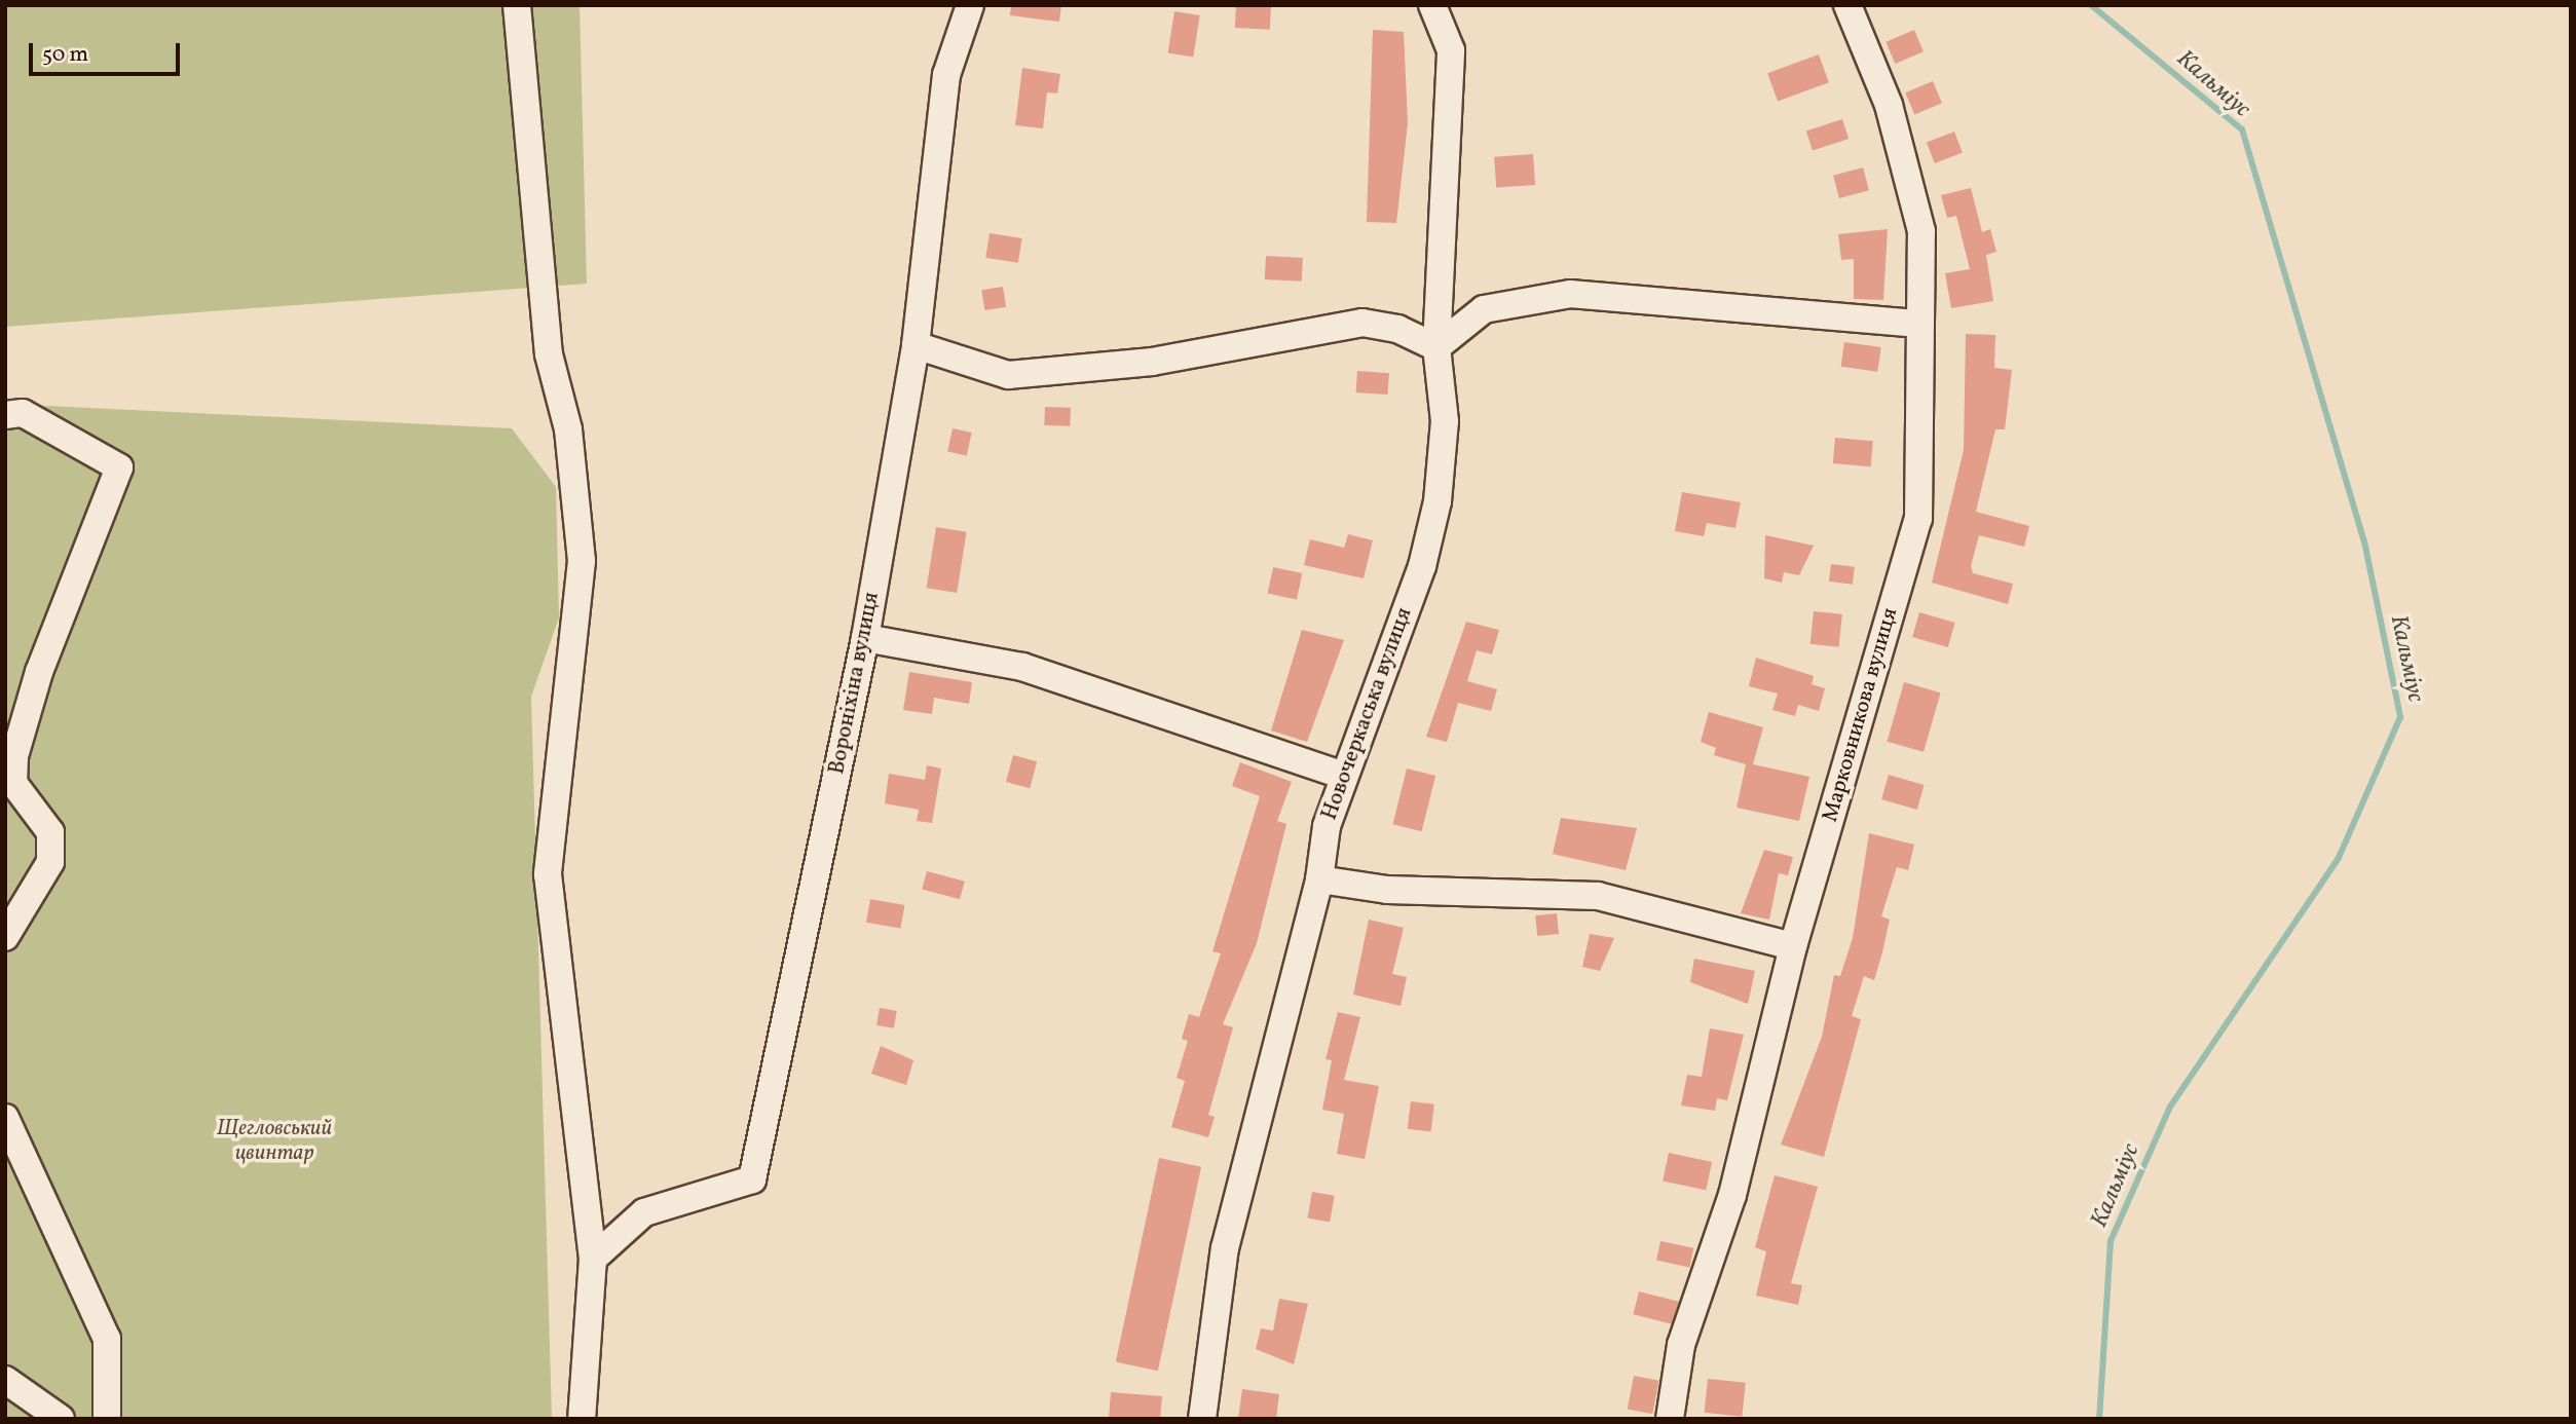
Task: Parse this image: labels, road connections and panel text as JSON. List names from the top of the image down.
{
  "streets": {
    "street": ["Вороніхіна вулиця", "Новочеркаська вулиця", "Марковникова вулиця"]
  },
  "water": ["Кальміус"],
  "parks": ["Щегловський цвинтар"],
  "scale_bar": "50 m"
}
